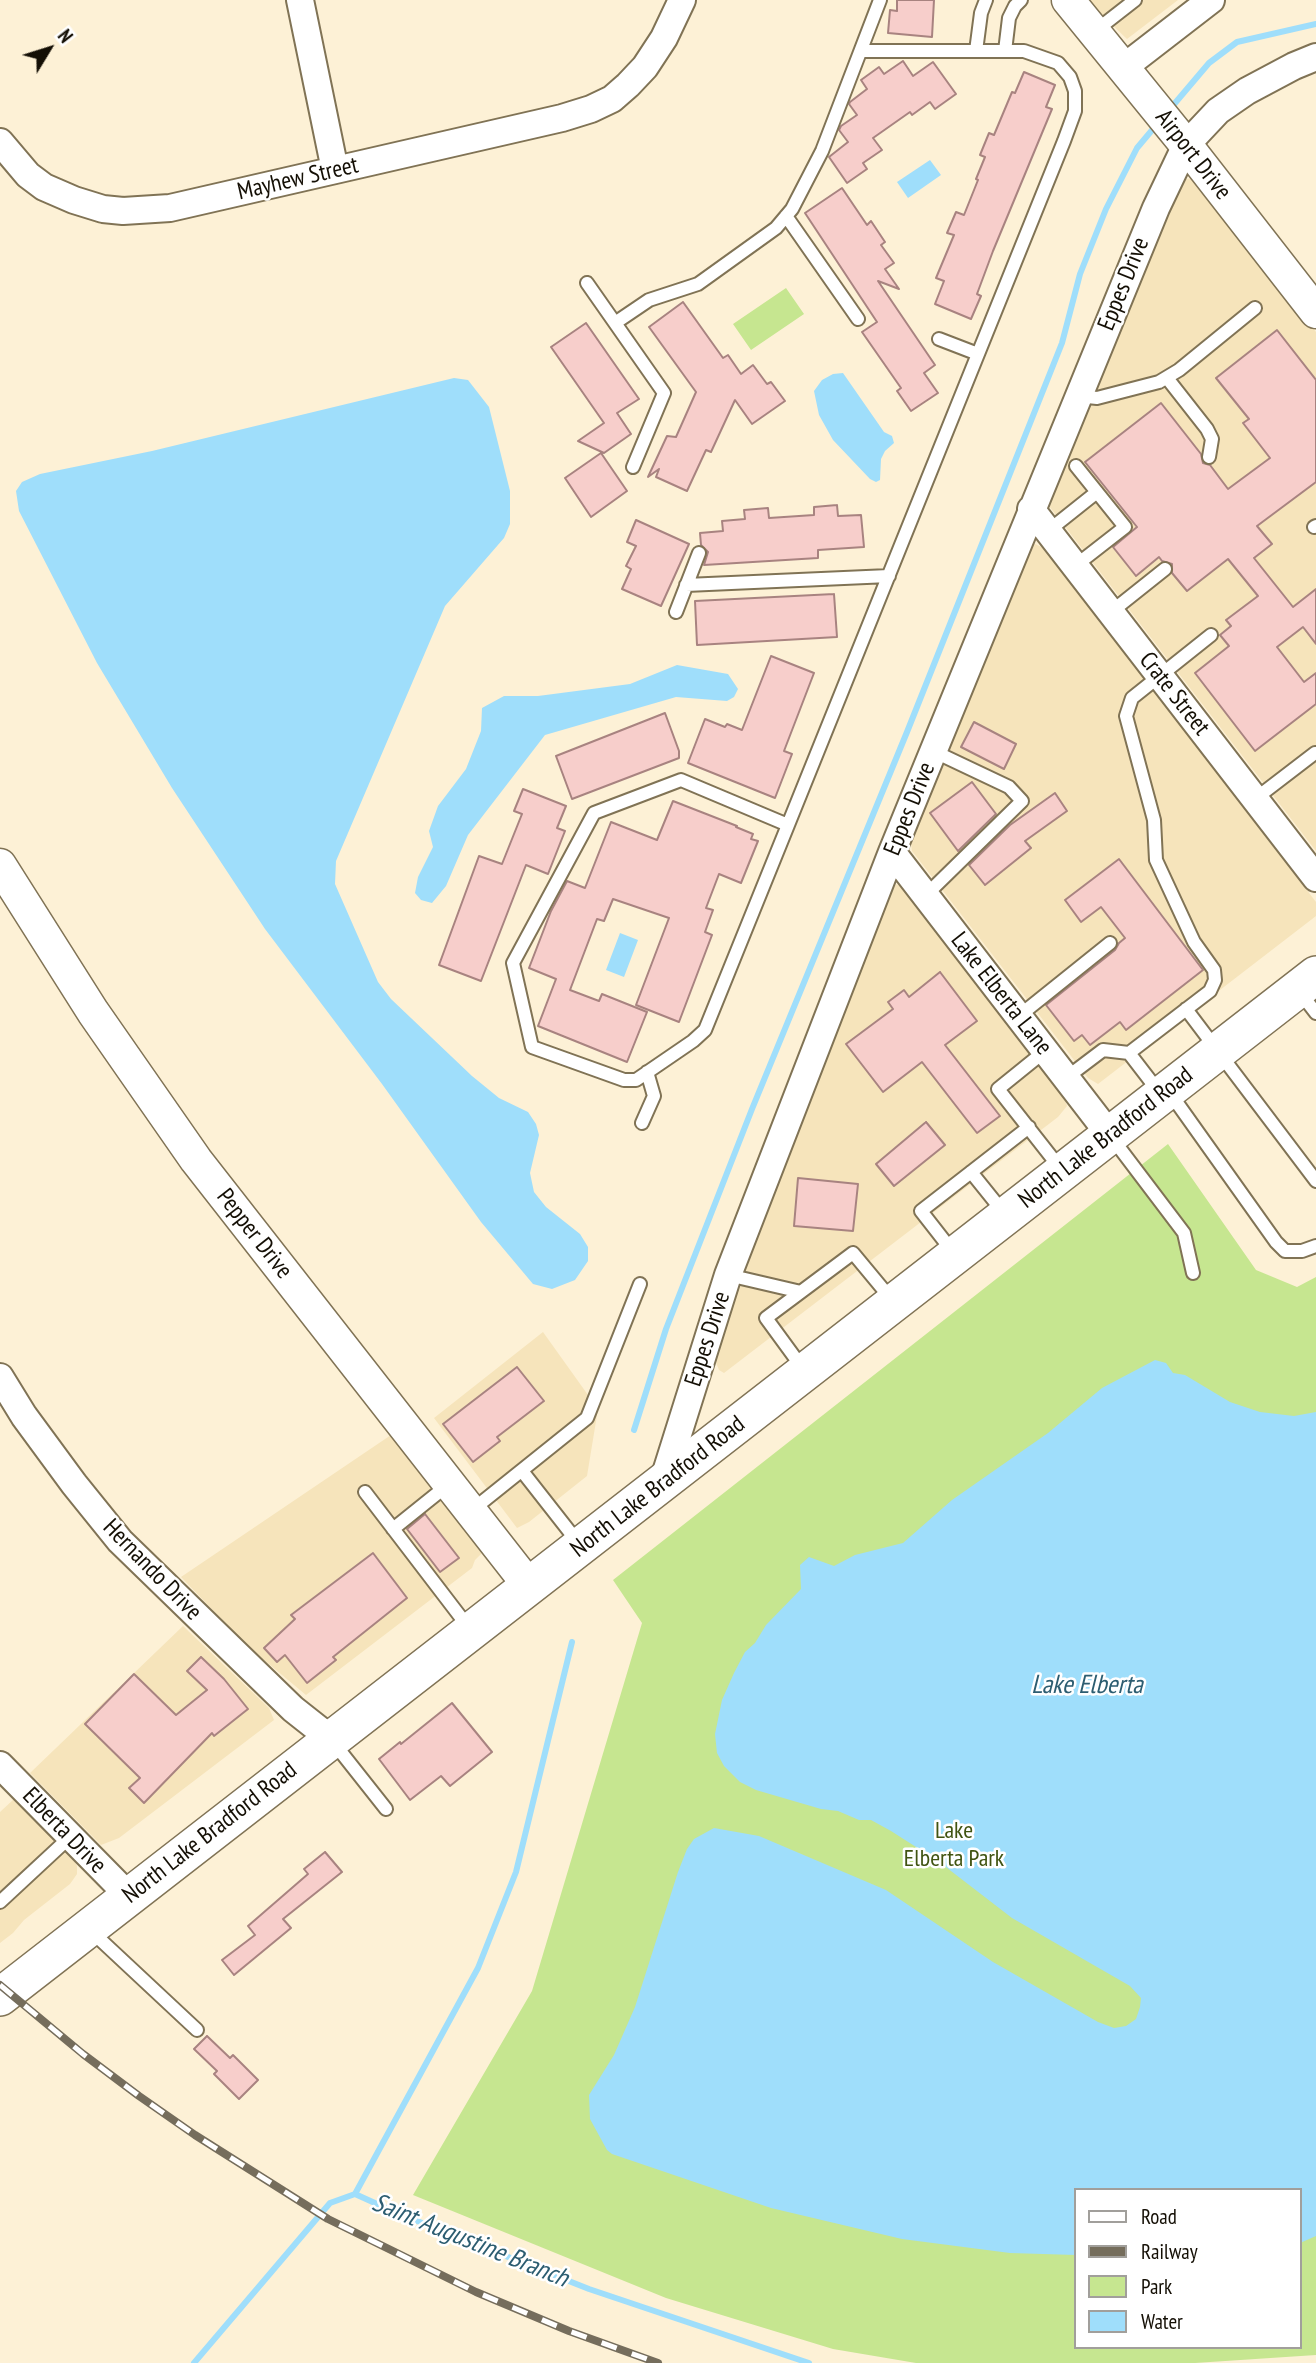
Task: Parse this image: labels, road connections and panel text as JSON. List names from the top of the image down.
{
  "streets": {
    "main road": ["North Lake Bradford Road"],
    "street": [
      "Airport Drive",
      "Mayhew Street",
      "Eppes Drive",
      "Crate Street",
      "Lake Elberta Lane",
      "Pepper Drive",
      "Hernando Drive",
      "Elberta Drive"
    ]
  },
  "crossings": [
    ["Airport Drive", "Eppes Drive"],
    ["Eppes Drive", "Crate Street"],
    ["Eppes Drive", "Lake Elberta Lane"],
    ["Eppes Drive", "North Lake Bradford Road"],
    ["Lake Elberta Lane", "North Lake Bradford Road"],
    ["North Lake Bradford Road", "Pepper Drive"],
    ["North Lake Bradford Road", "Hernando Drive"],
    ["North Lake Bradford Road", "Elberta Drive"]
  ],
  "water": ["Lake Elberta", "Saint Augustine Branch"],
  "parks": ["Lake Elberta Park"],
  "legend": [
    "Road",
    "Railway",
    "Park",
    "Water"
  ],
  "north": "top right"
}
